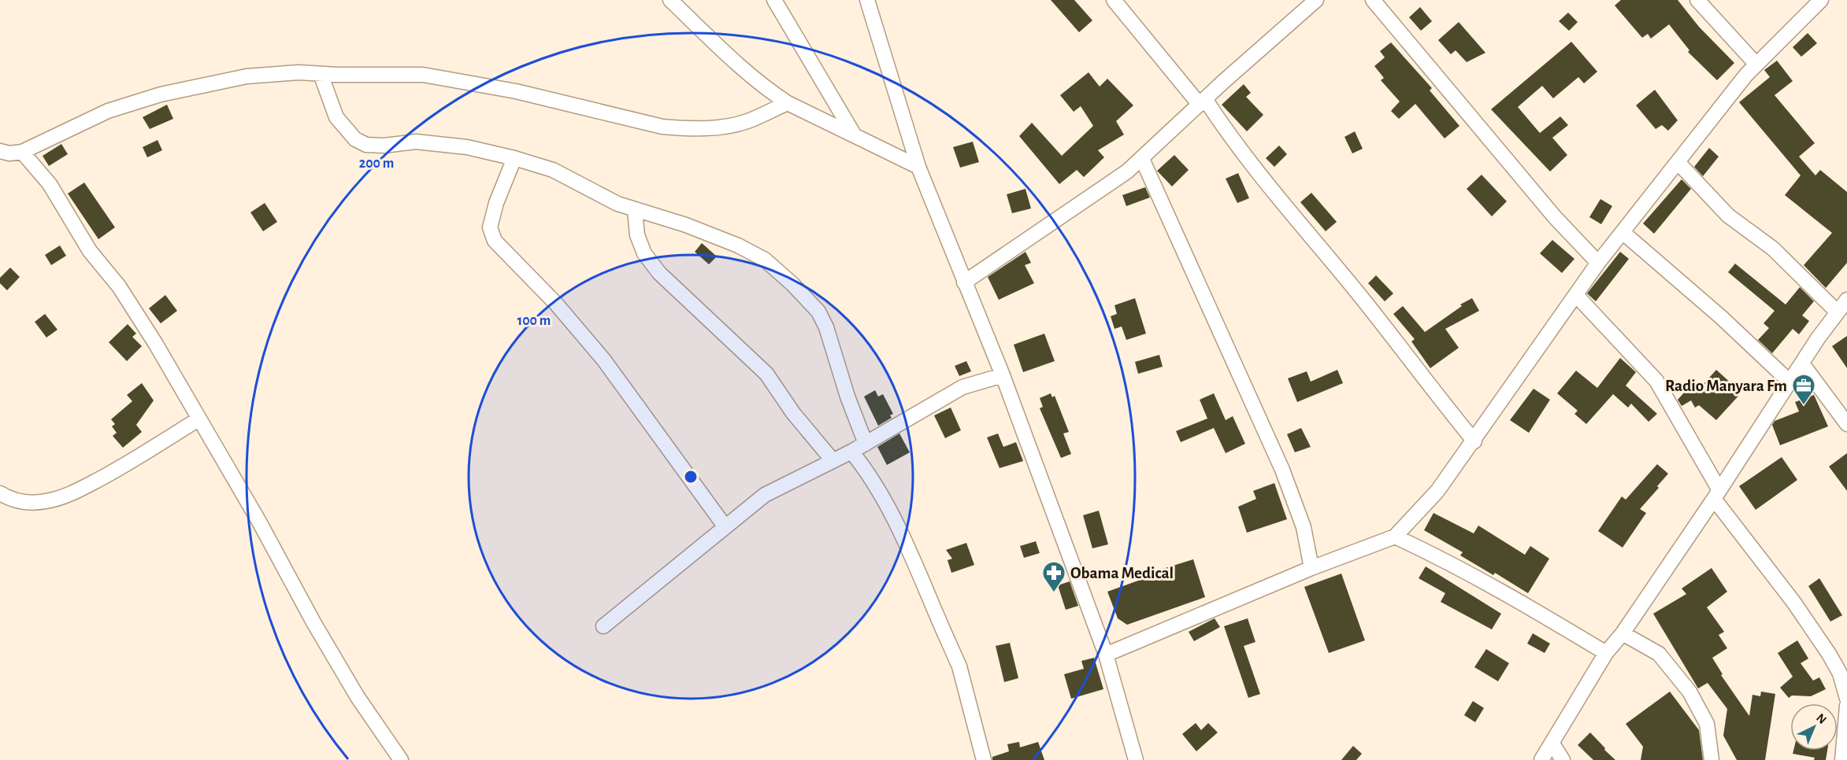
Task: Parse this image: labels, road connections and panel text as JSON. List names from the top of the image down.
{
  "places": {
    "office": ["Radio Manyara Fm"],
    "pharmacy": ["Obama Medical"]
  },
  "north": "top right",
  "rings": ["200 m", "100 m"]
}
